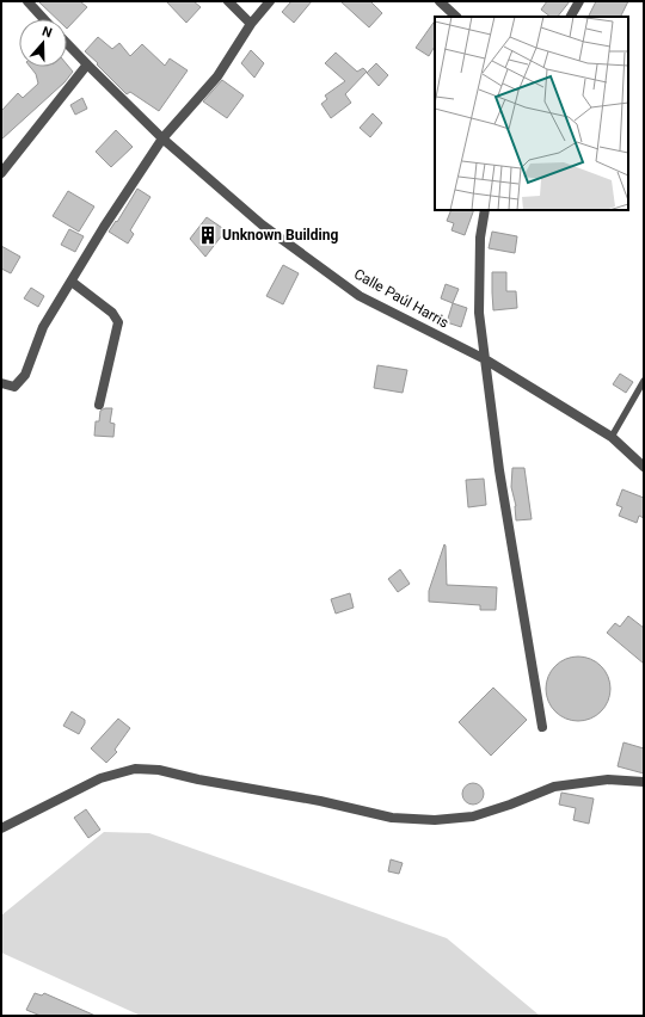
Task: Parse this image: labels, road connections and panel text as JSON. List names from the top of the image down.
{
  "streets": {
    "street": ["Calle Paúl Harris"]
  },
  "places": {
    "building": ["Unknown Building"]
  },
  "north": "top"
}
